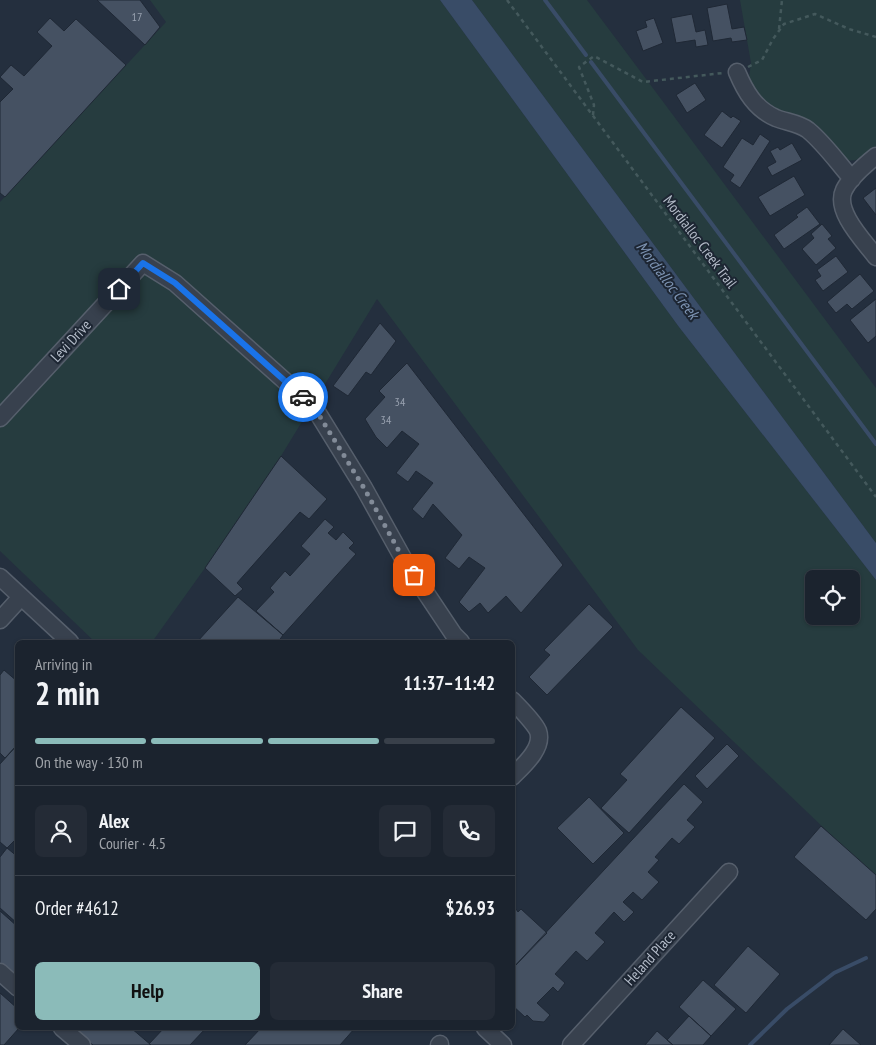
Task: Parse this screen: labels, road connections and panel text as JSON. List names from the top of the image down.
{
  "streets": {
    "street": ["Levi Drive", "Heland Place"],
    "path": ["Mordialloc Creek Trail"]
  },
  "water": ["Mordialloc Creek"],
  "house_numbers": ["17", "34", "34"],
  "page": {
    "heading": ["2 min", "Arriving in", "11:37–11:42"],
    "panel": [
      "Alex",
      "Courier · 4.5",
      "Order #4612",
      "$26.93"
    ],
    "bar": "On the way · 130 m",
    "buttons": ["Help", "Share"]
  }
}
